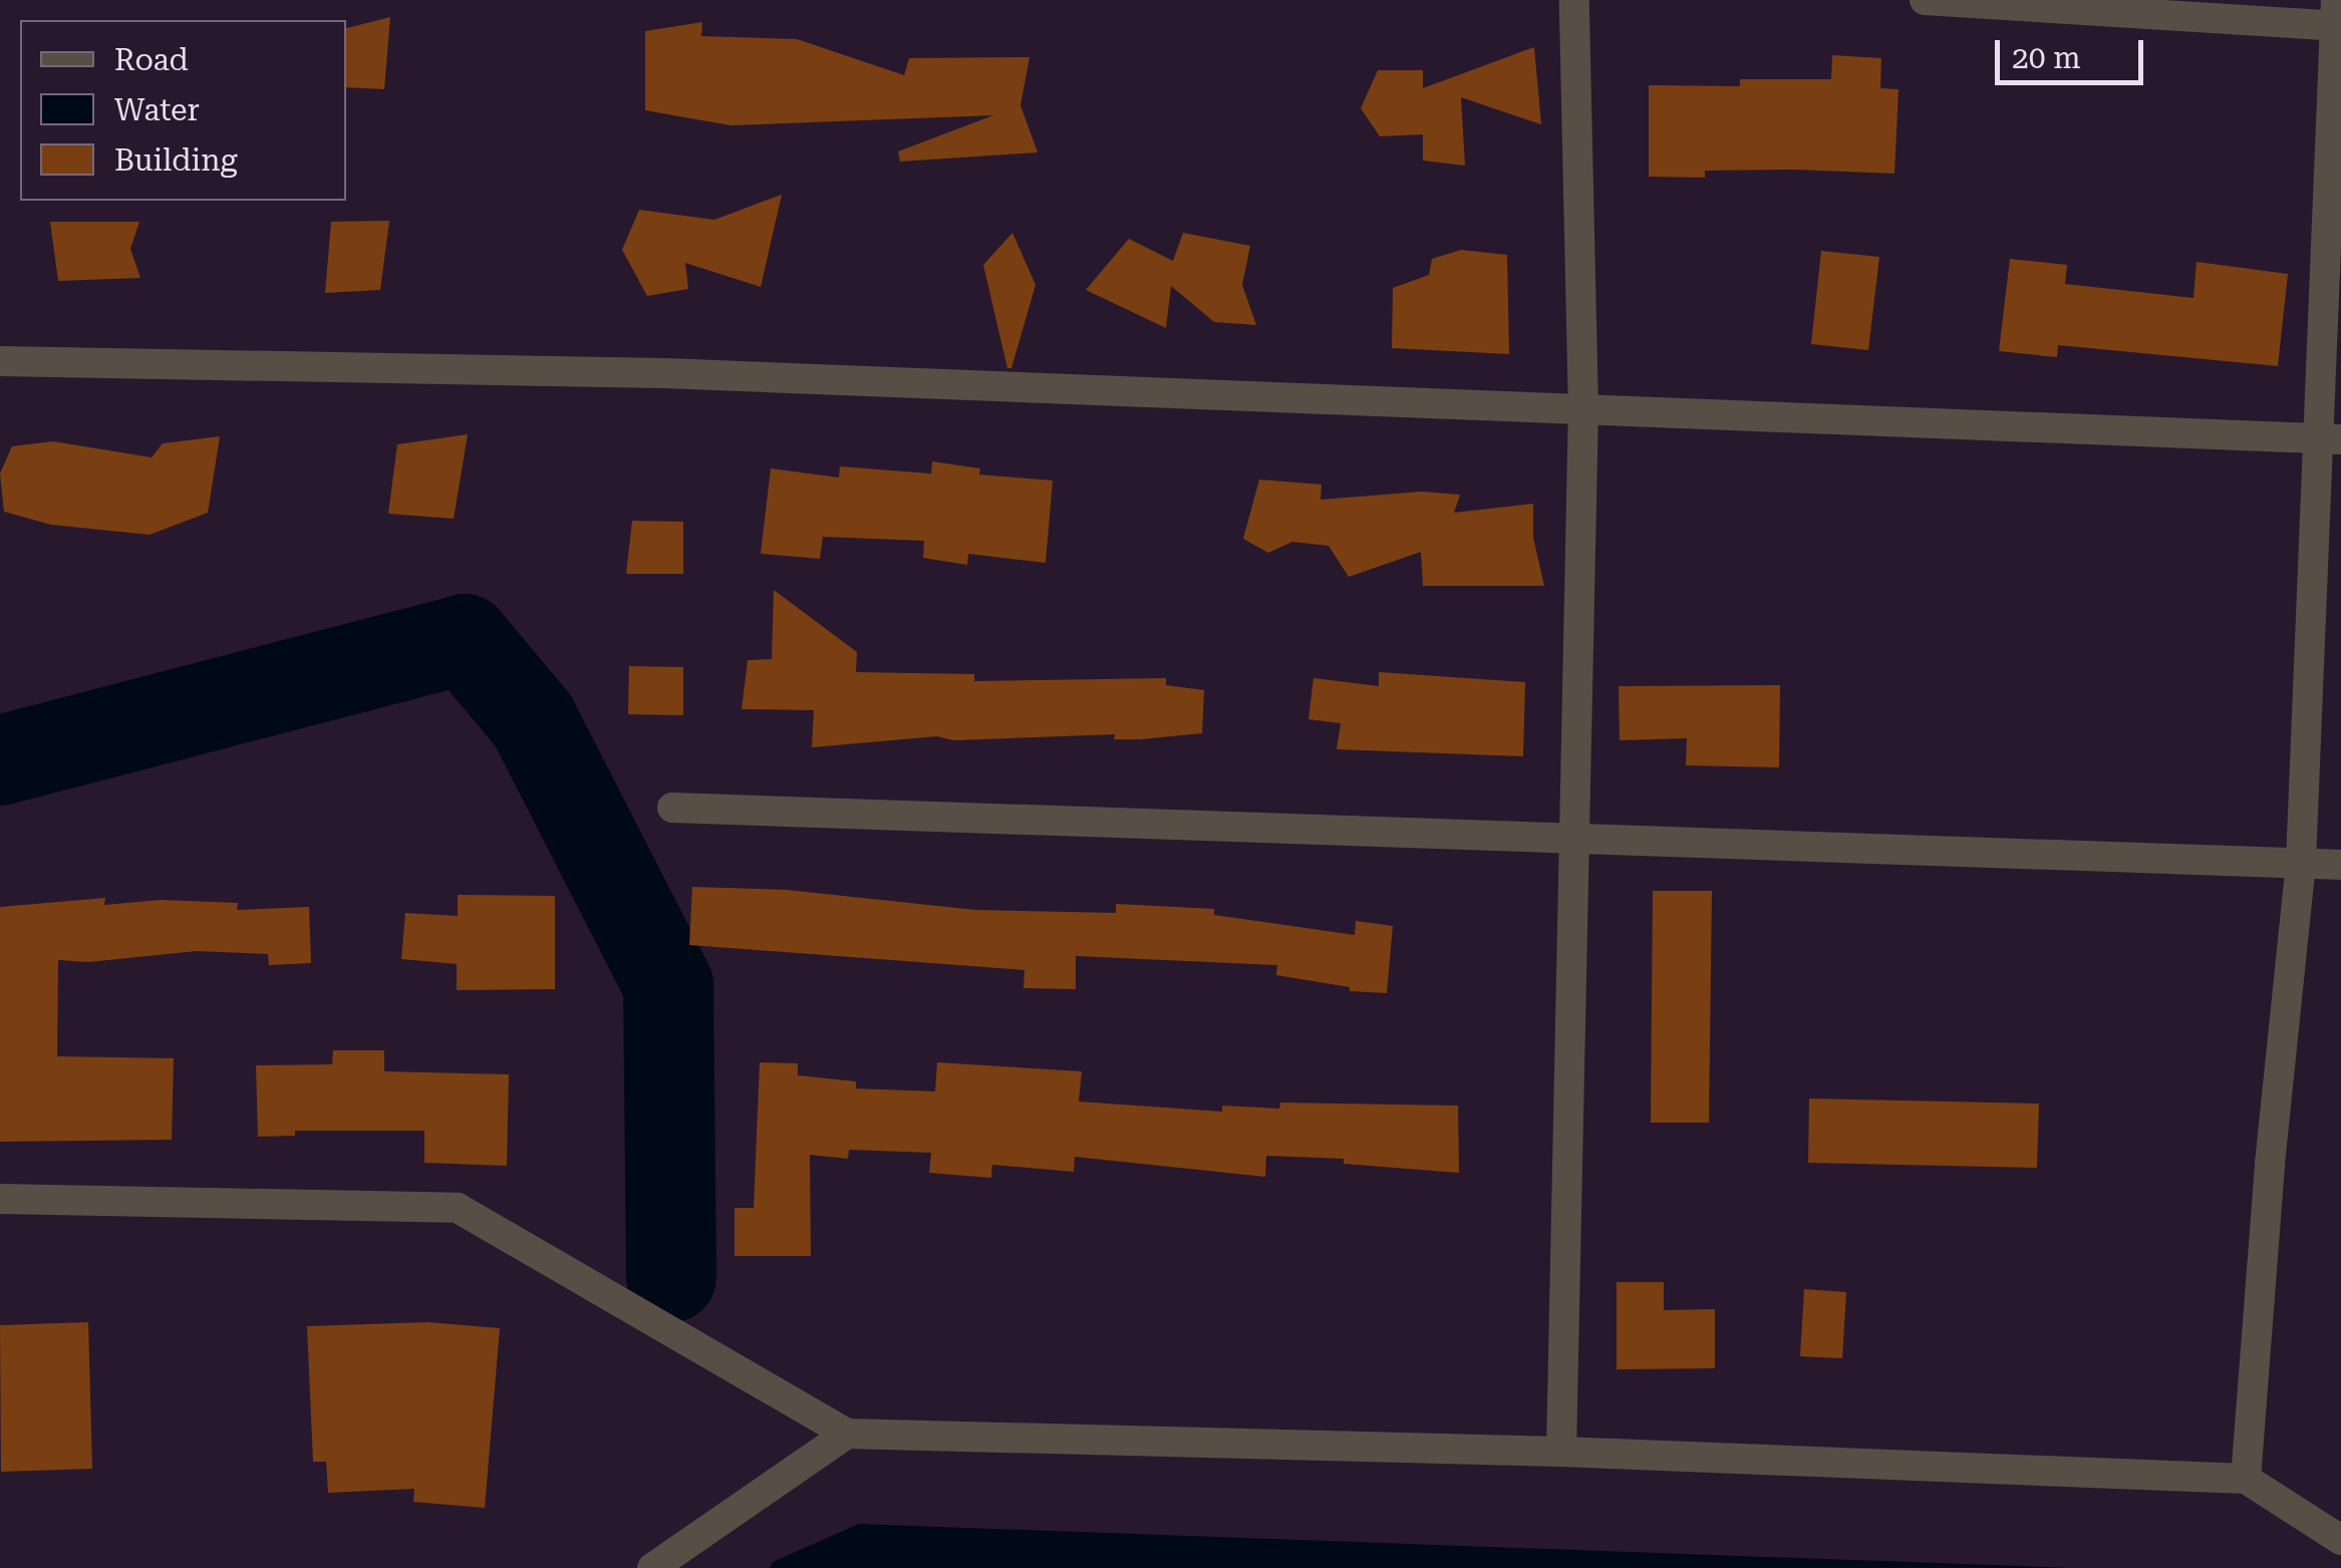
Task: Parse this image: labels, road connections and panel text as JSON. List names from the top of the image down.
{
  "legend": ["Road", "Water", "Building"],
  "scale_bar": "20 m"
}
